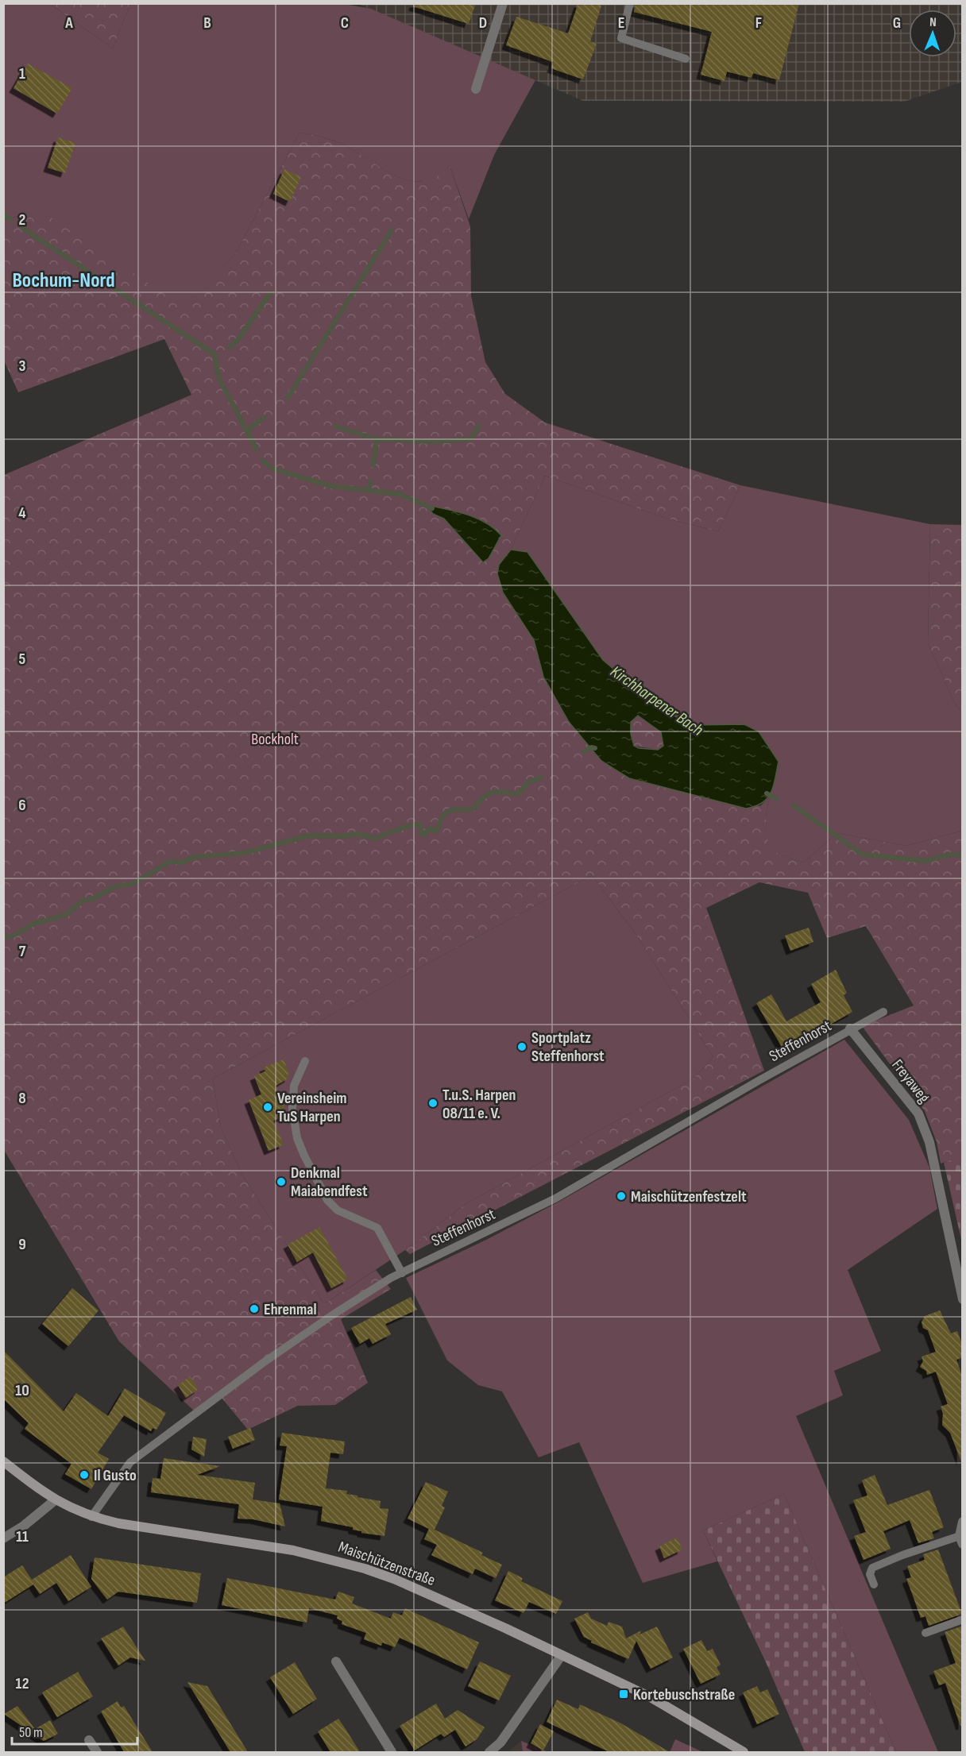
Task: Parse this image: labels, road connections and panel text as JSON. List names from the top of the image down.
{
  "streets": {
    "street": ["Freyaweg", "Maischützenstraße"],
    "lane": ["Steffenhorst"]
  },
  "crossings": [
    ["Steffenhorst", "Freyaweg"],
    ["Steffenhorst", "Maischützenstraße"]
  ],
  "districts": ["Bochum-Nord"],
  "water": ["Kirchharpener Bach"],
  "parks": ["Bockholt"],
  "places": {
    "other": [
      "Sportplatz Steffenhorst",
      "T.u.S. Harpen 08/11 e. V.",
      "Vereinsheim TuS Harpen",
      "Denkmal Maiabendfest",
      "Maischützenfestzelt",
      "Ehrenmal",
      "Il Gusto"
    ],
    "transit": ["Kortebuschstraße"]
  },
  "scale_bar": "50 m",
  "north": "top",
  "grid": {
    "columns": [
      "A",
      "B",
      "C",
      "D",
      "E",
      "F",
      "G"
    ],
    "rows": [
      "1",
      "2",
      "3",
      "4",
      "5",
      "6",
      "7",
      "8",
      "9",
      "10",
      "11",
      "12"
    ]
  }
}
